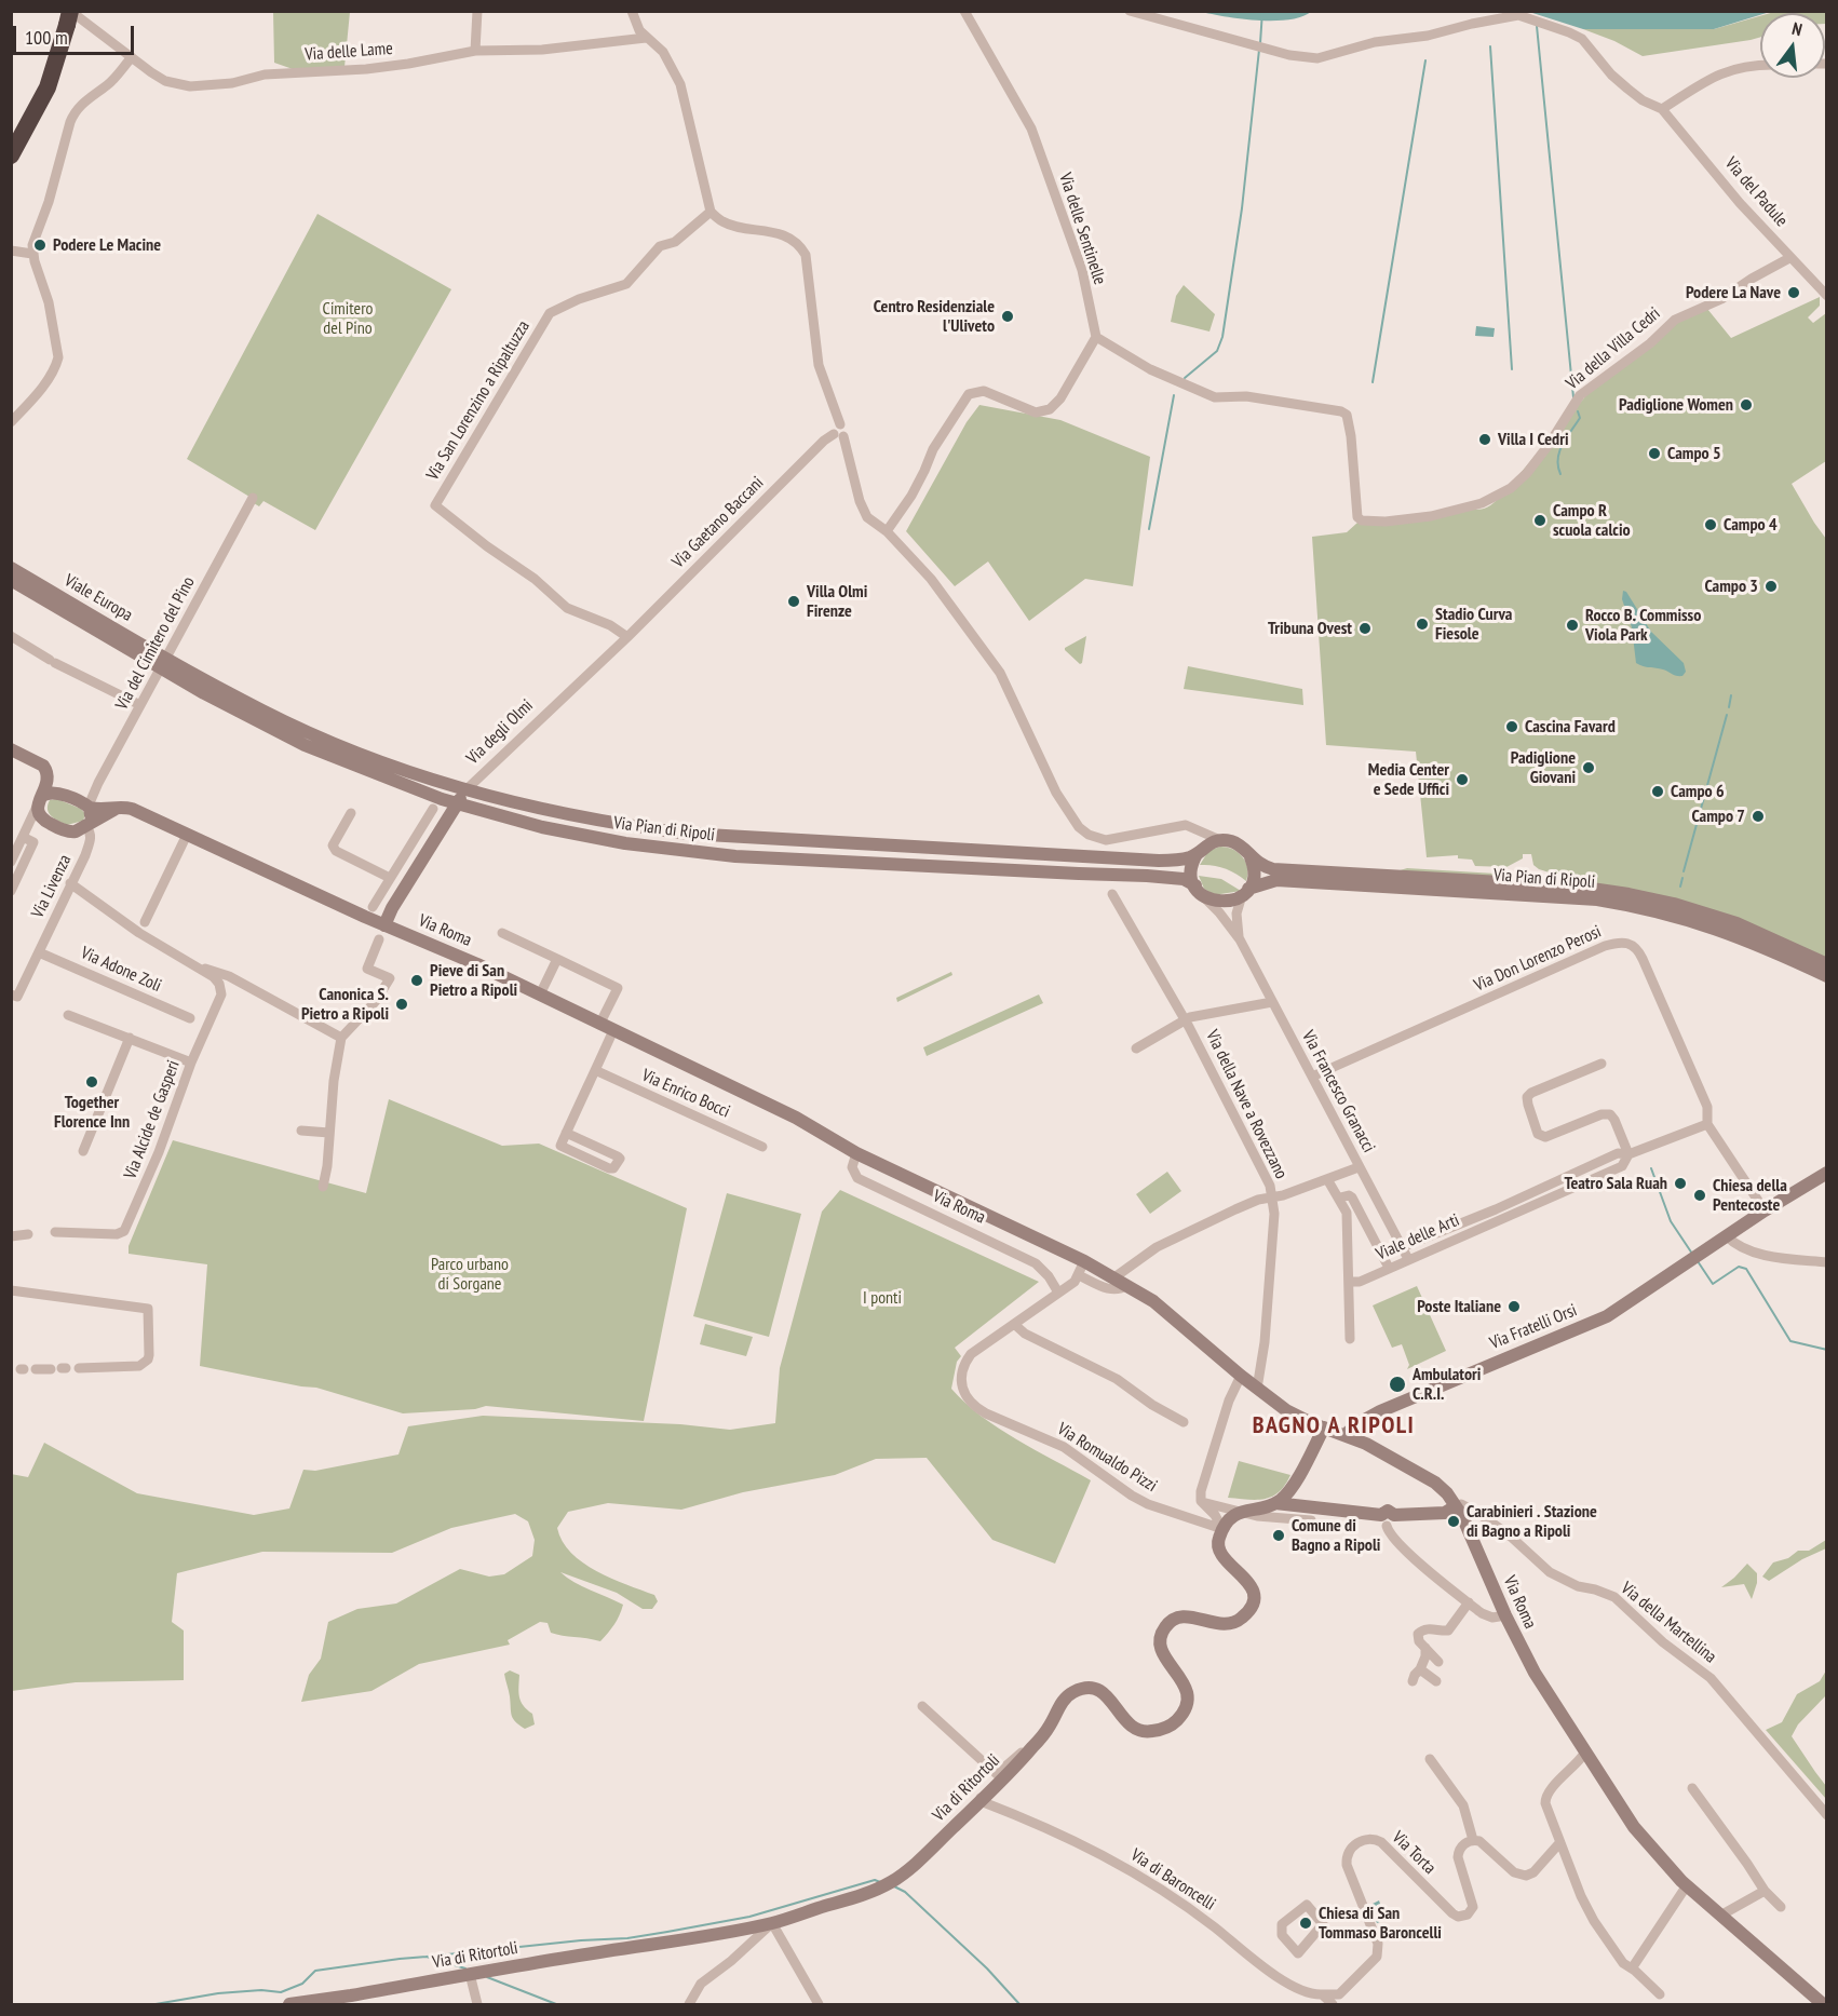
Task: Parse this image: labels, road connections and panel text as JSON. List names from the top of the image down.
{
  "streets": {
    "main road": [
      "Viale Europa",
      "Via degli Olmi",
      "Via Pian di Ripoli",
      "Via Roma",
      "Via Fratelli Orsi",
      "Via di Ritortoli"
    ],
    "street": [
      "Via delle Lame",
      "Via del Padule",
      "Via delle Sentinelle",
      "Via della Villa Cedri",
      "Via San Lorenzino a Ripaltuzza",
      "Via Gaetano Baccani",
      "Via del Cimitero del Pino",
      "Via Livenza",
      "Via Don Lorenzo Perosi",
      "Via Adone Zoli",
      "Via Francesco Granacci",
      "Via Enrico Bocci",
      "Via della Nave a Rovezzano",
      "Via Alcide de Gasperi",
      "Viale delle Arti",
      "Via Romualdo Pizzi",
      "Via della Martellina",
      "Via Torta",
      "Via di Baroncelli"
    ]
  },
  "crossings": [
    ["Via del Padule", "Via della Villa Cedri"],
    ["Via delle Sentinelle", "Via della Villa Cedri"],
    ["Via San Lorenzino a Ripaltuzza", "Via Gaetano Baccani"],
    ["Via San Lorenzino a Ripaltuzza", "Via degli Olmi"],
    ["Via Gaetano Baccani", "Via degli Olmi"],
    ["Viale Europa", "Via del Cimitero del Pino"],
    ["Viale Europa", "Via Pian di Ripoli"],
    ["Via del Cimitero del Pino", "Via Pian di Ripoli"],
    ["Via del Cimitero del Pino", "Via Roma"],
    ["Via degli Olmi", "Via Pian di Ripoli"],
    ["Via degli Olmi", "Via Roma"],
    ["Via Pian di Ripoli", "Via Francesco Granacci"],
    ["Via Livenza", "Via Adone Zoli"],
    ["Via Livenza", "Via Alcide de Gasperi"],
    ["Via Roma", "Via della Nave a Rovezzano"],
    ["Via Roma", "Via Fratelli Orsi"],
    ["Via Roma", "Via Romualdo Pizzi"],
    ["Via Roma", "Via della Martellina"],
    ["Via Don Lorenzo Perosi", "Via Francesco Granacci"],
    ["Via Don Lorenzo Perosi", "Viale delle Arti"],
    ["Via Francesco Granacci", "Viale delle Arti"],
    ["Via Romualdo Pizzi", "Via di Ritortoli"],
    ["Via di Ritortoli", "Via di Baroncelli"],
    ["Via Torta", "Via di Baroncelli"]
  ],
  "districts": ["BAGNO A RIPOLI"],
  "parks": ["Cimitero del Pino", "Parco urbano di Sorgane", "I ponti"],
  "places": [
    "Podere Le Macine",
    "Podere La Nave",
    "Centro Residenziale l'Uliveto",
    "Padiglione Women",
    "Villa I Cedri",
    "Campo 5",
    "Campo R scuola calcio",
    "Campo 4",
    "Campo 3",
    "Villa Olmi Firenze",
    "Stadio Curva Fiesole",
    "Rocco B. Commisso Viola Park",
    "Tribuna Ovest",
    "Cascina Favard",
    "Padiglione Giovani",
    "Media Center e Sede Uffici",
    "Campo 6",
    "Campo 7",
    "Pieve di San Pietro a Ripoli",
    "Canonica S. Pietro a Ripoli",
    "Together Florence Inn",
    "Teatro Sala Ruah",
    "Chiesa della Pentecoste",
    "Poste Italiane",
    "Ambulatori C.R.I.",
    "Carabinieri . Stazione di Bagno a Ripoli",
    "Comune di Bagno a Ripoli",
    "Chiesa di San Tommaso Baroncelli"
  ],
  "scale_bar": "100 m",
  "north": "top"
}
